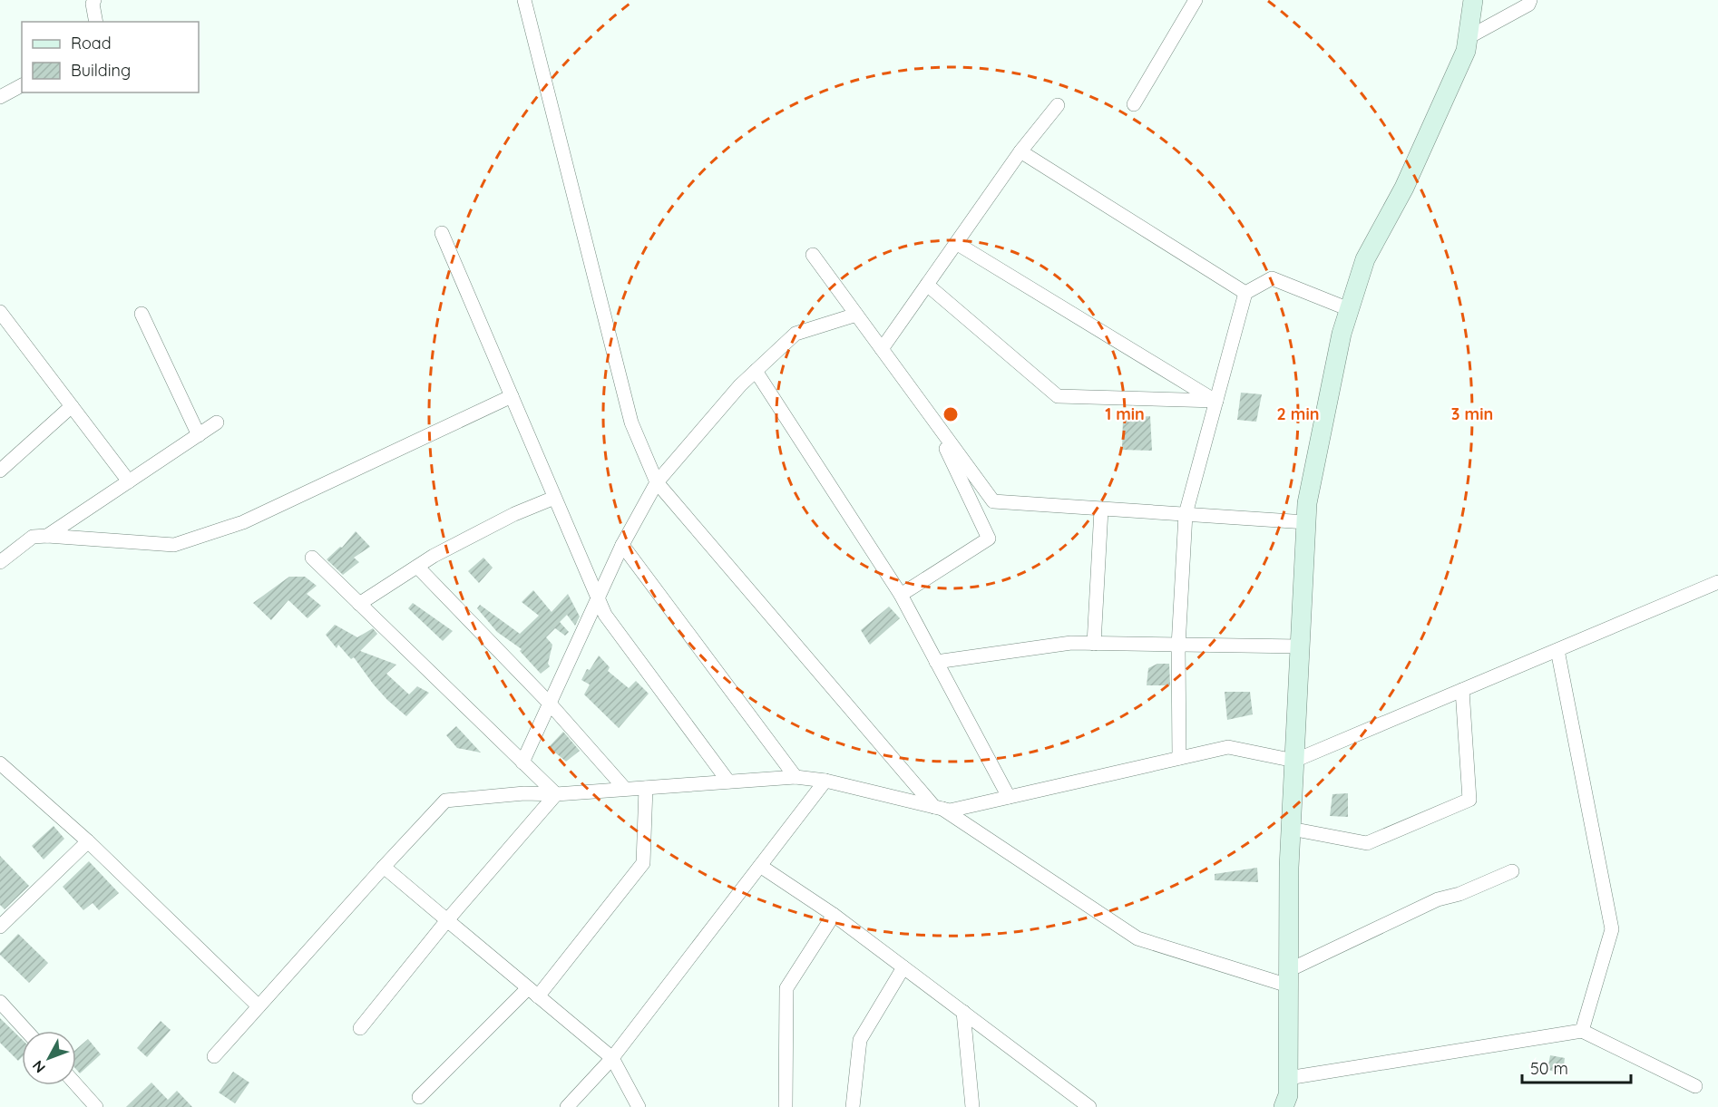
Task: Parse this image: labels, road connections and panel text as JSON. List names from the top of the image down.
{
  "legend": ["Road", "Building"],
  "scale_bar": "50 m",
  "north": "bottom left",
  "rings": ["1 min", "2 min", "3 min"]
}
